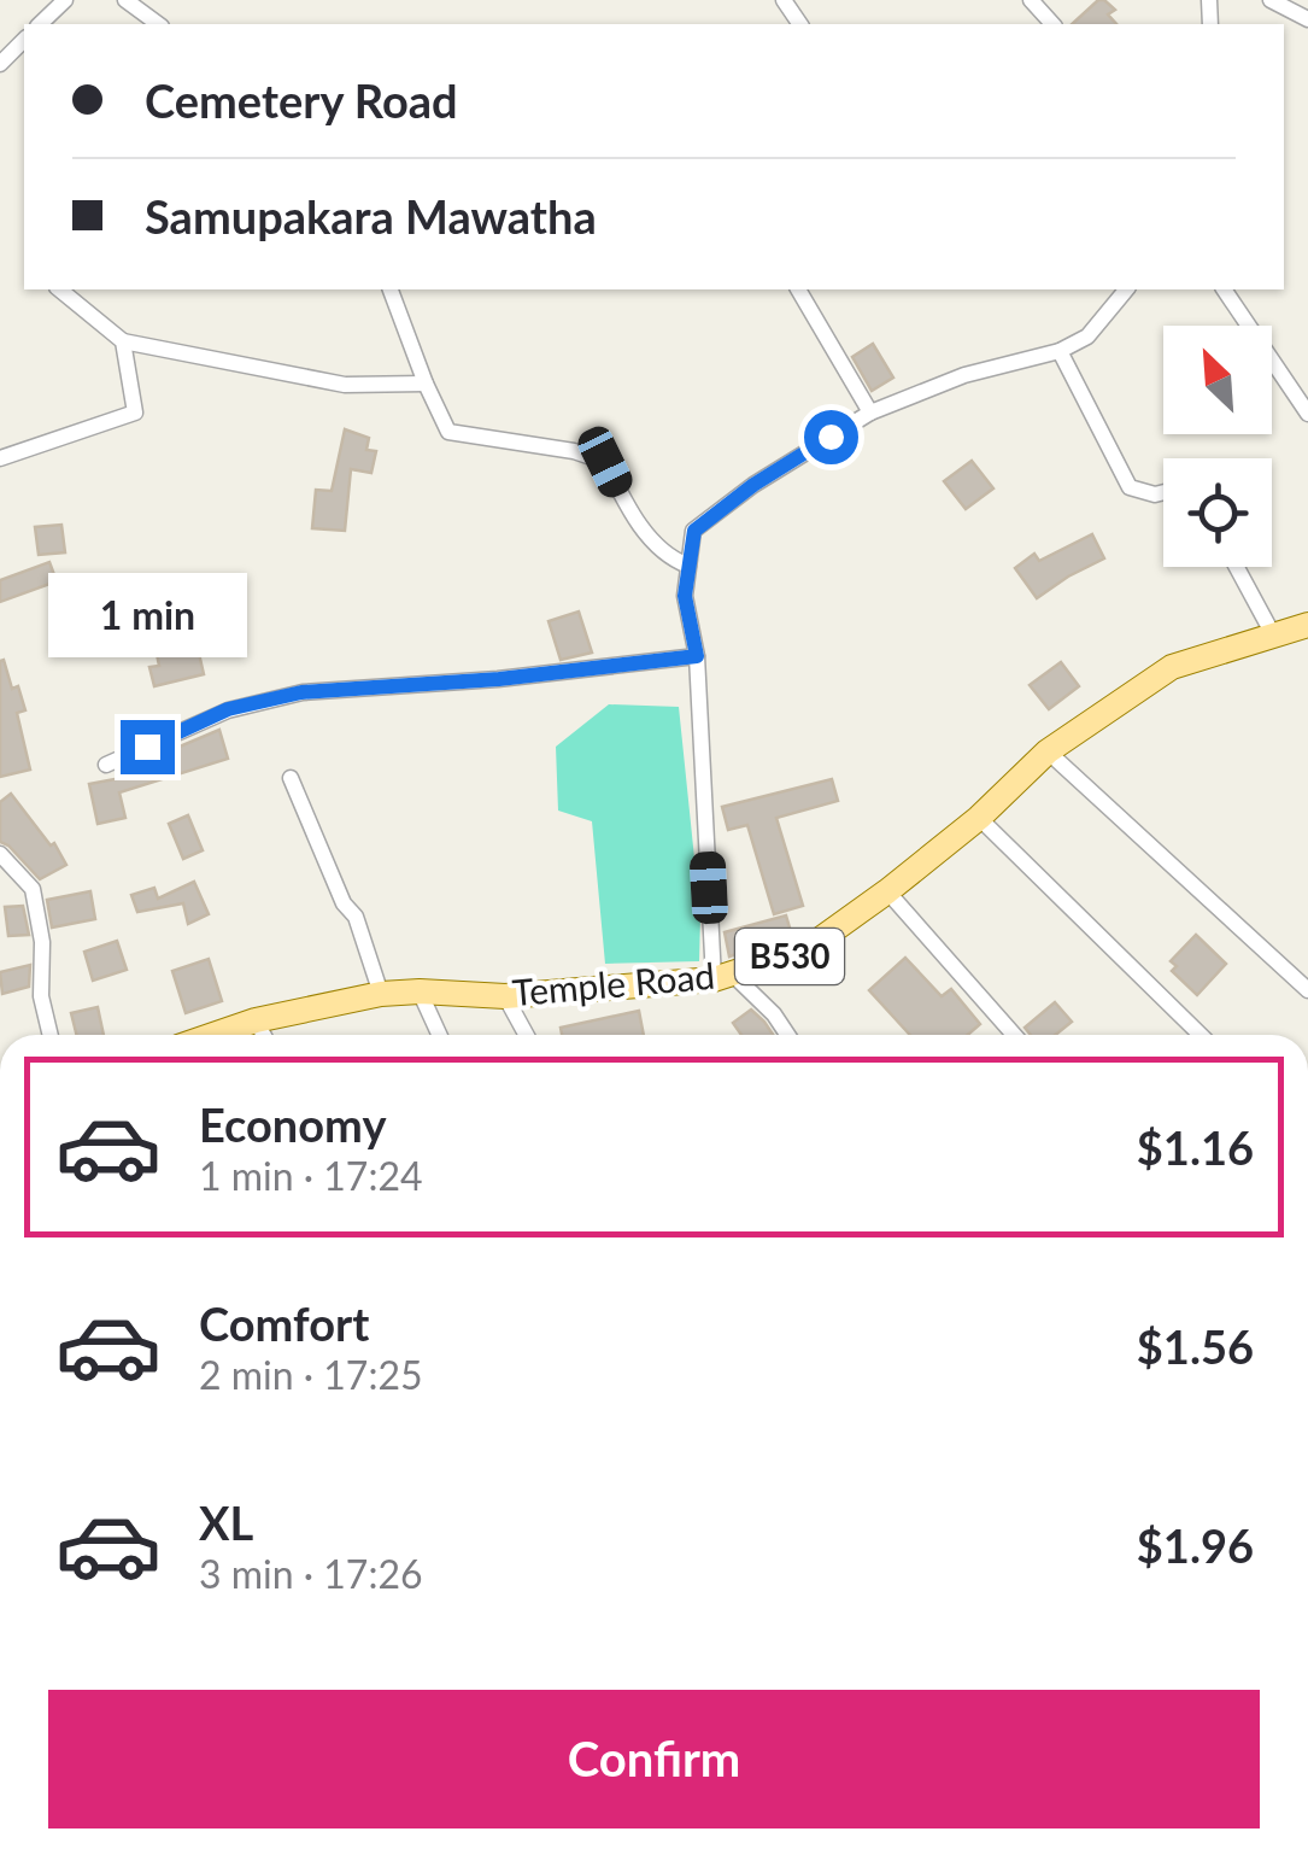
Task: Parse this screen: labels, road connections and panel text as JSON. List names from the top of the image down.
{
  "streets": {
    "main road": ["B530", "Temple Road"]
  },
  "north": "top left",
  "page": {
    "banner": ["Cemetery Road", "Samupakara Mawatha"],
    "bubble": "1 min",
    "list": [
      {
        "name": "Economy",
        "note": "1 min · 17:24",
        "value": "$1.16"
      },
      {
        "name": "Comfort",
        "note": "2 min · 17:25",
        "value": "$1.56"
      },
      {
        "name": "XL",
        "note": "3 min · 17:26",
        "value": "$1.96"
      }
    ],
    "buttons": "Confirm"
  }
}
